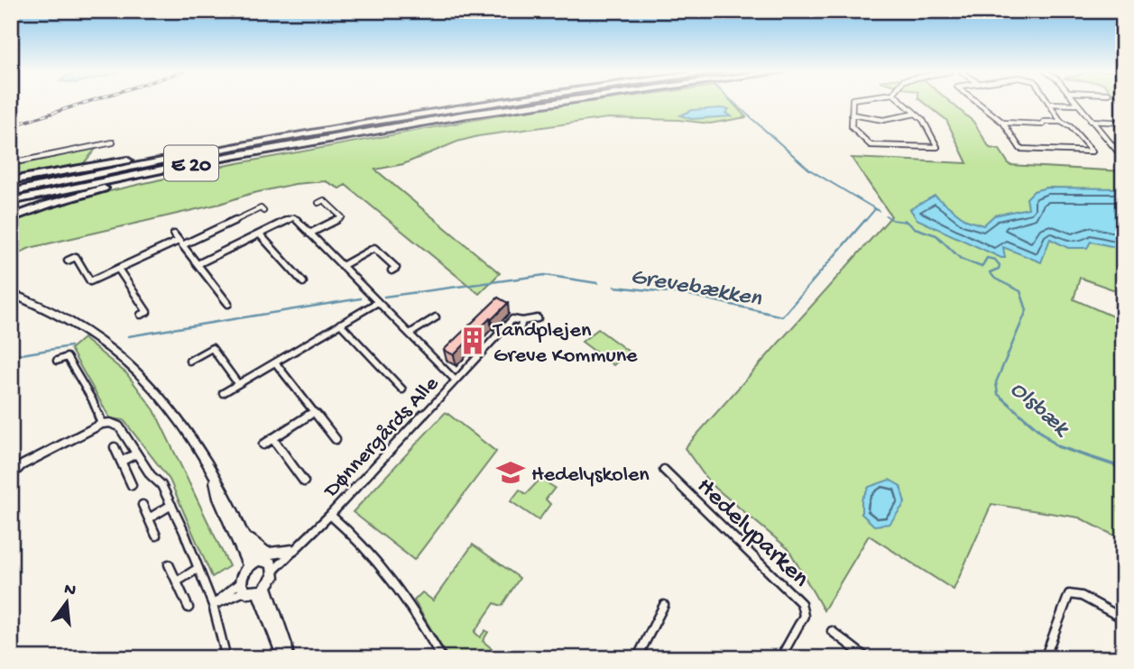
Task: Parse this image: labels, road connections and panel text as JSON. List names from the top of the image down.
{
  "streets": {
    "highway": ["E 20"],
    "street": ["Dønnergårds Alle", "Hedelyparken"]
  },
  "water": ["Grevebækken", "Olsbæk"],
  "places": {
    "building": ["Tandplejen Greve Kommune"],
    "school or university": ["Hedelyskolen"]
  },
  "north": "top"
}
